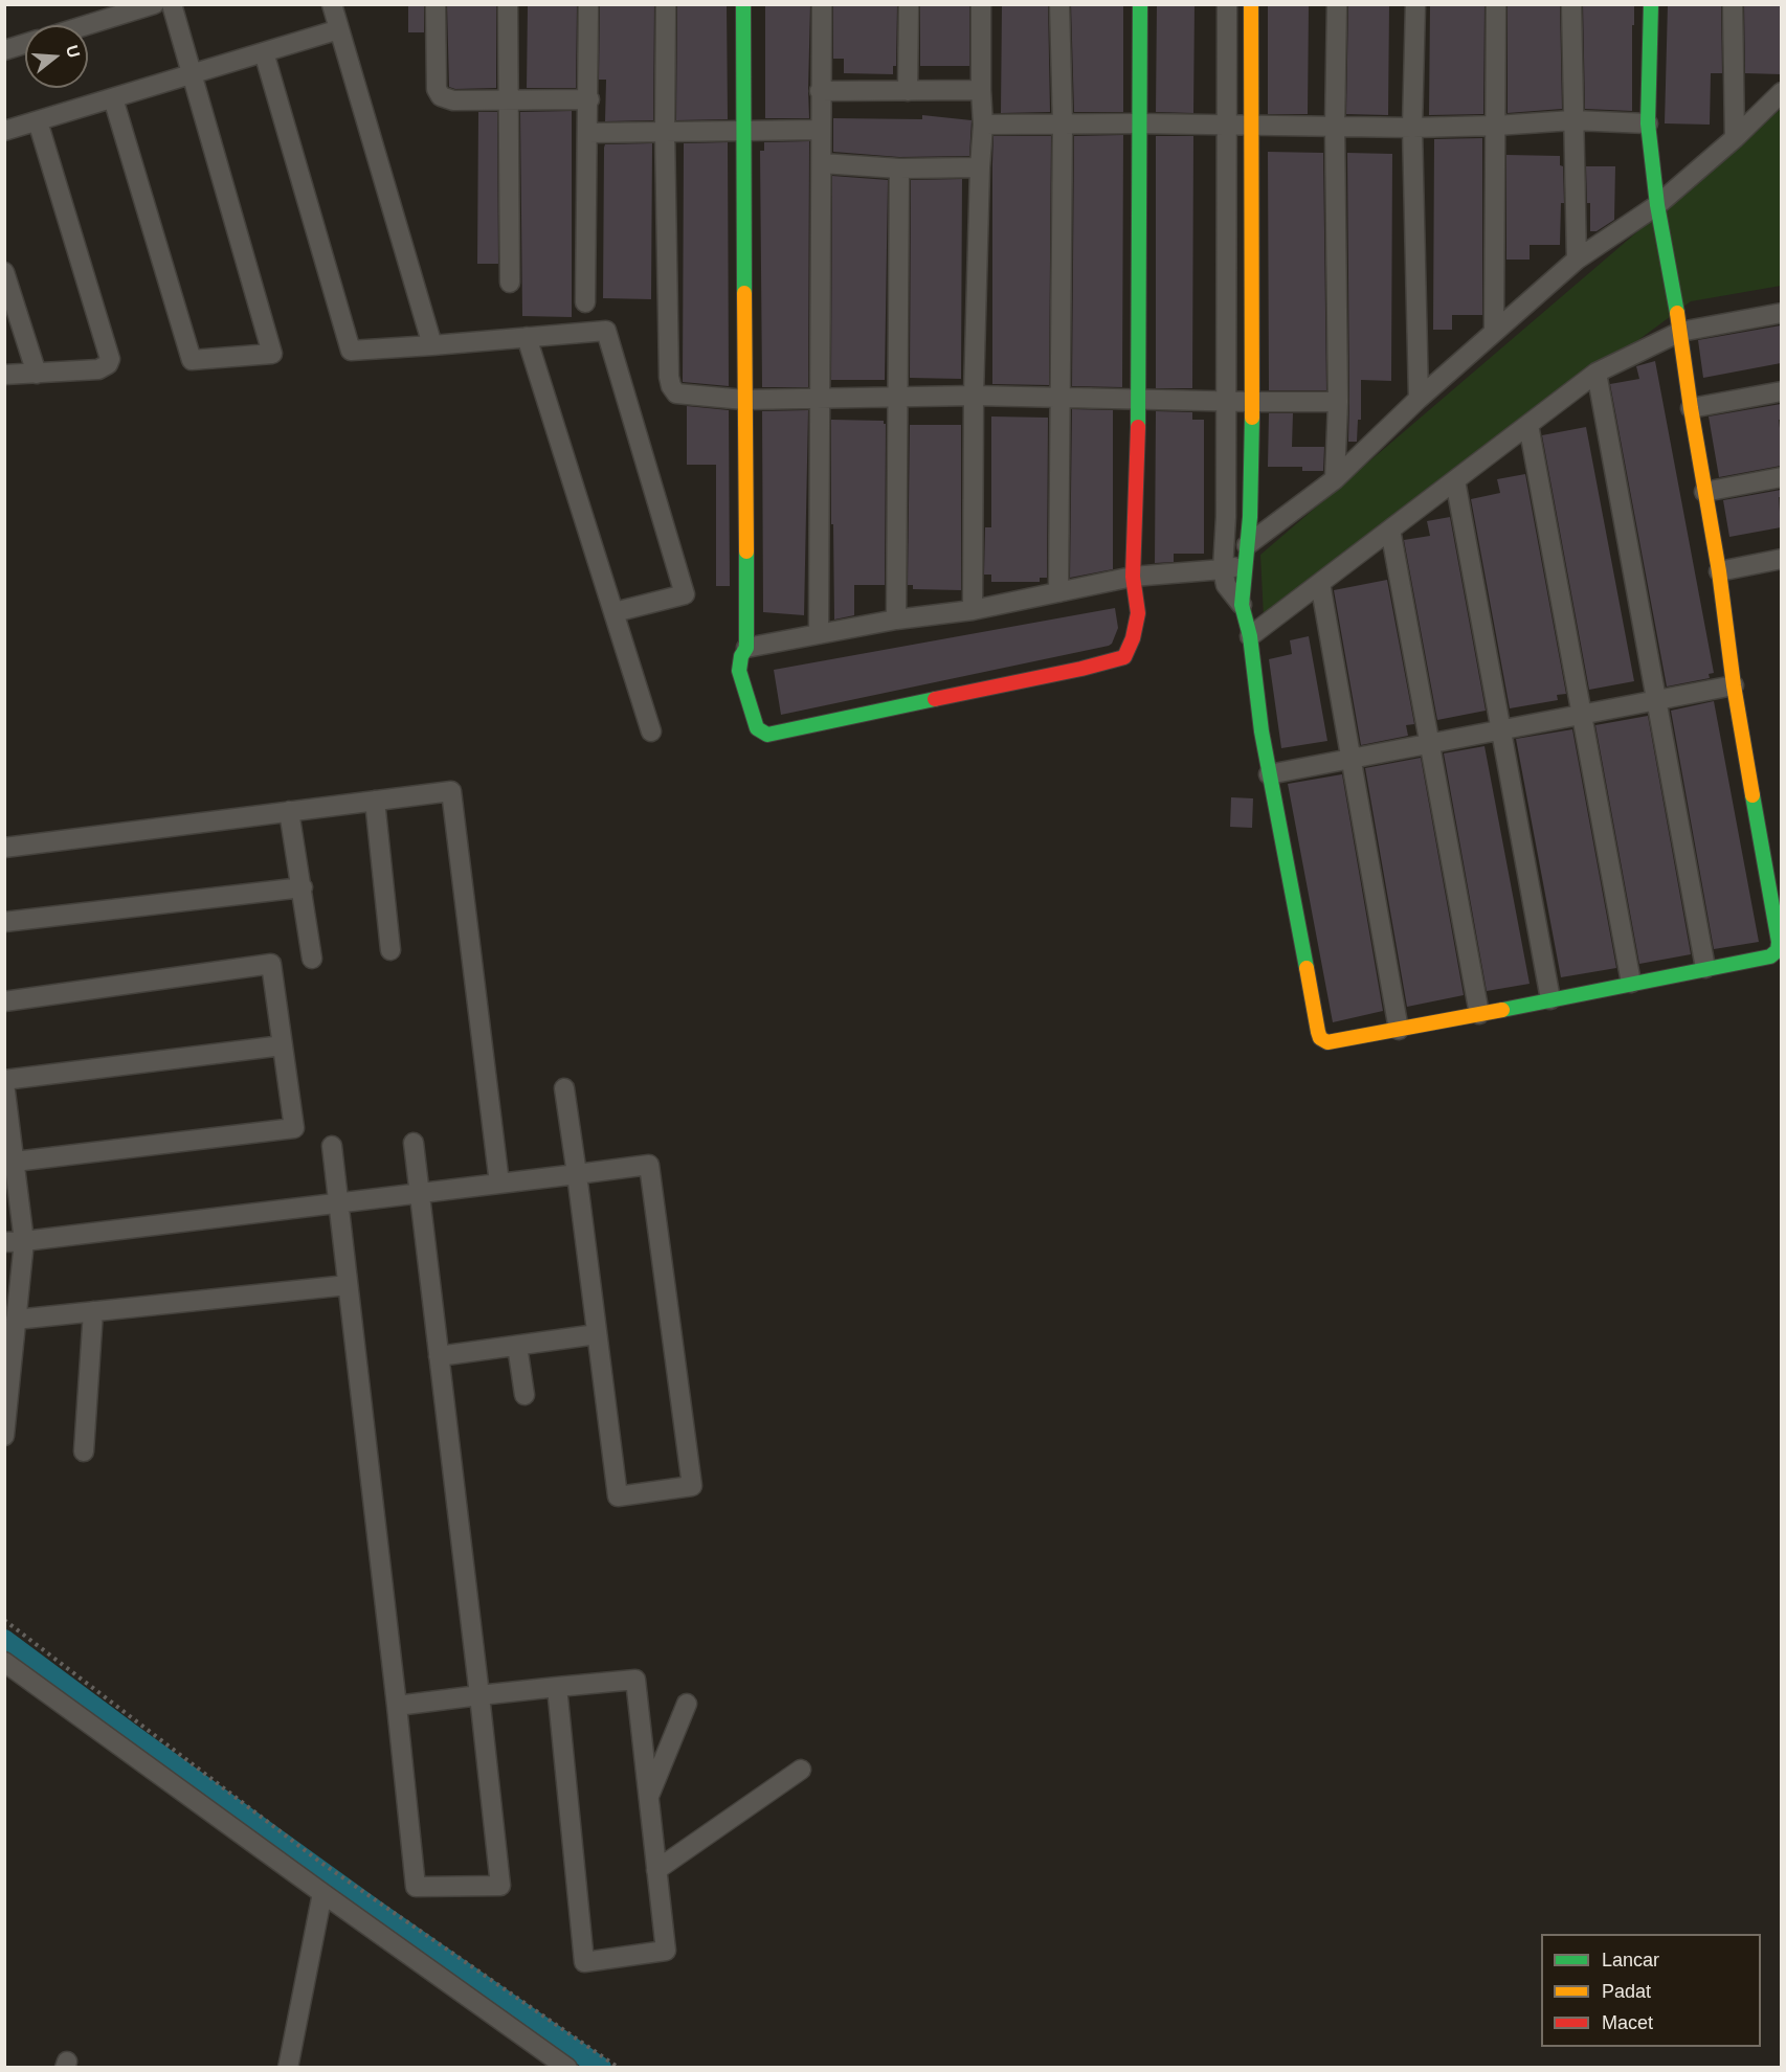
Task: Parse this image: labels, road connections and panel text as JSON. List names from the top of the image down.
{
  "legend": ["Lancar", "Padat", "Macet"],
  "north": "right"
}
